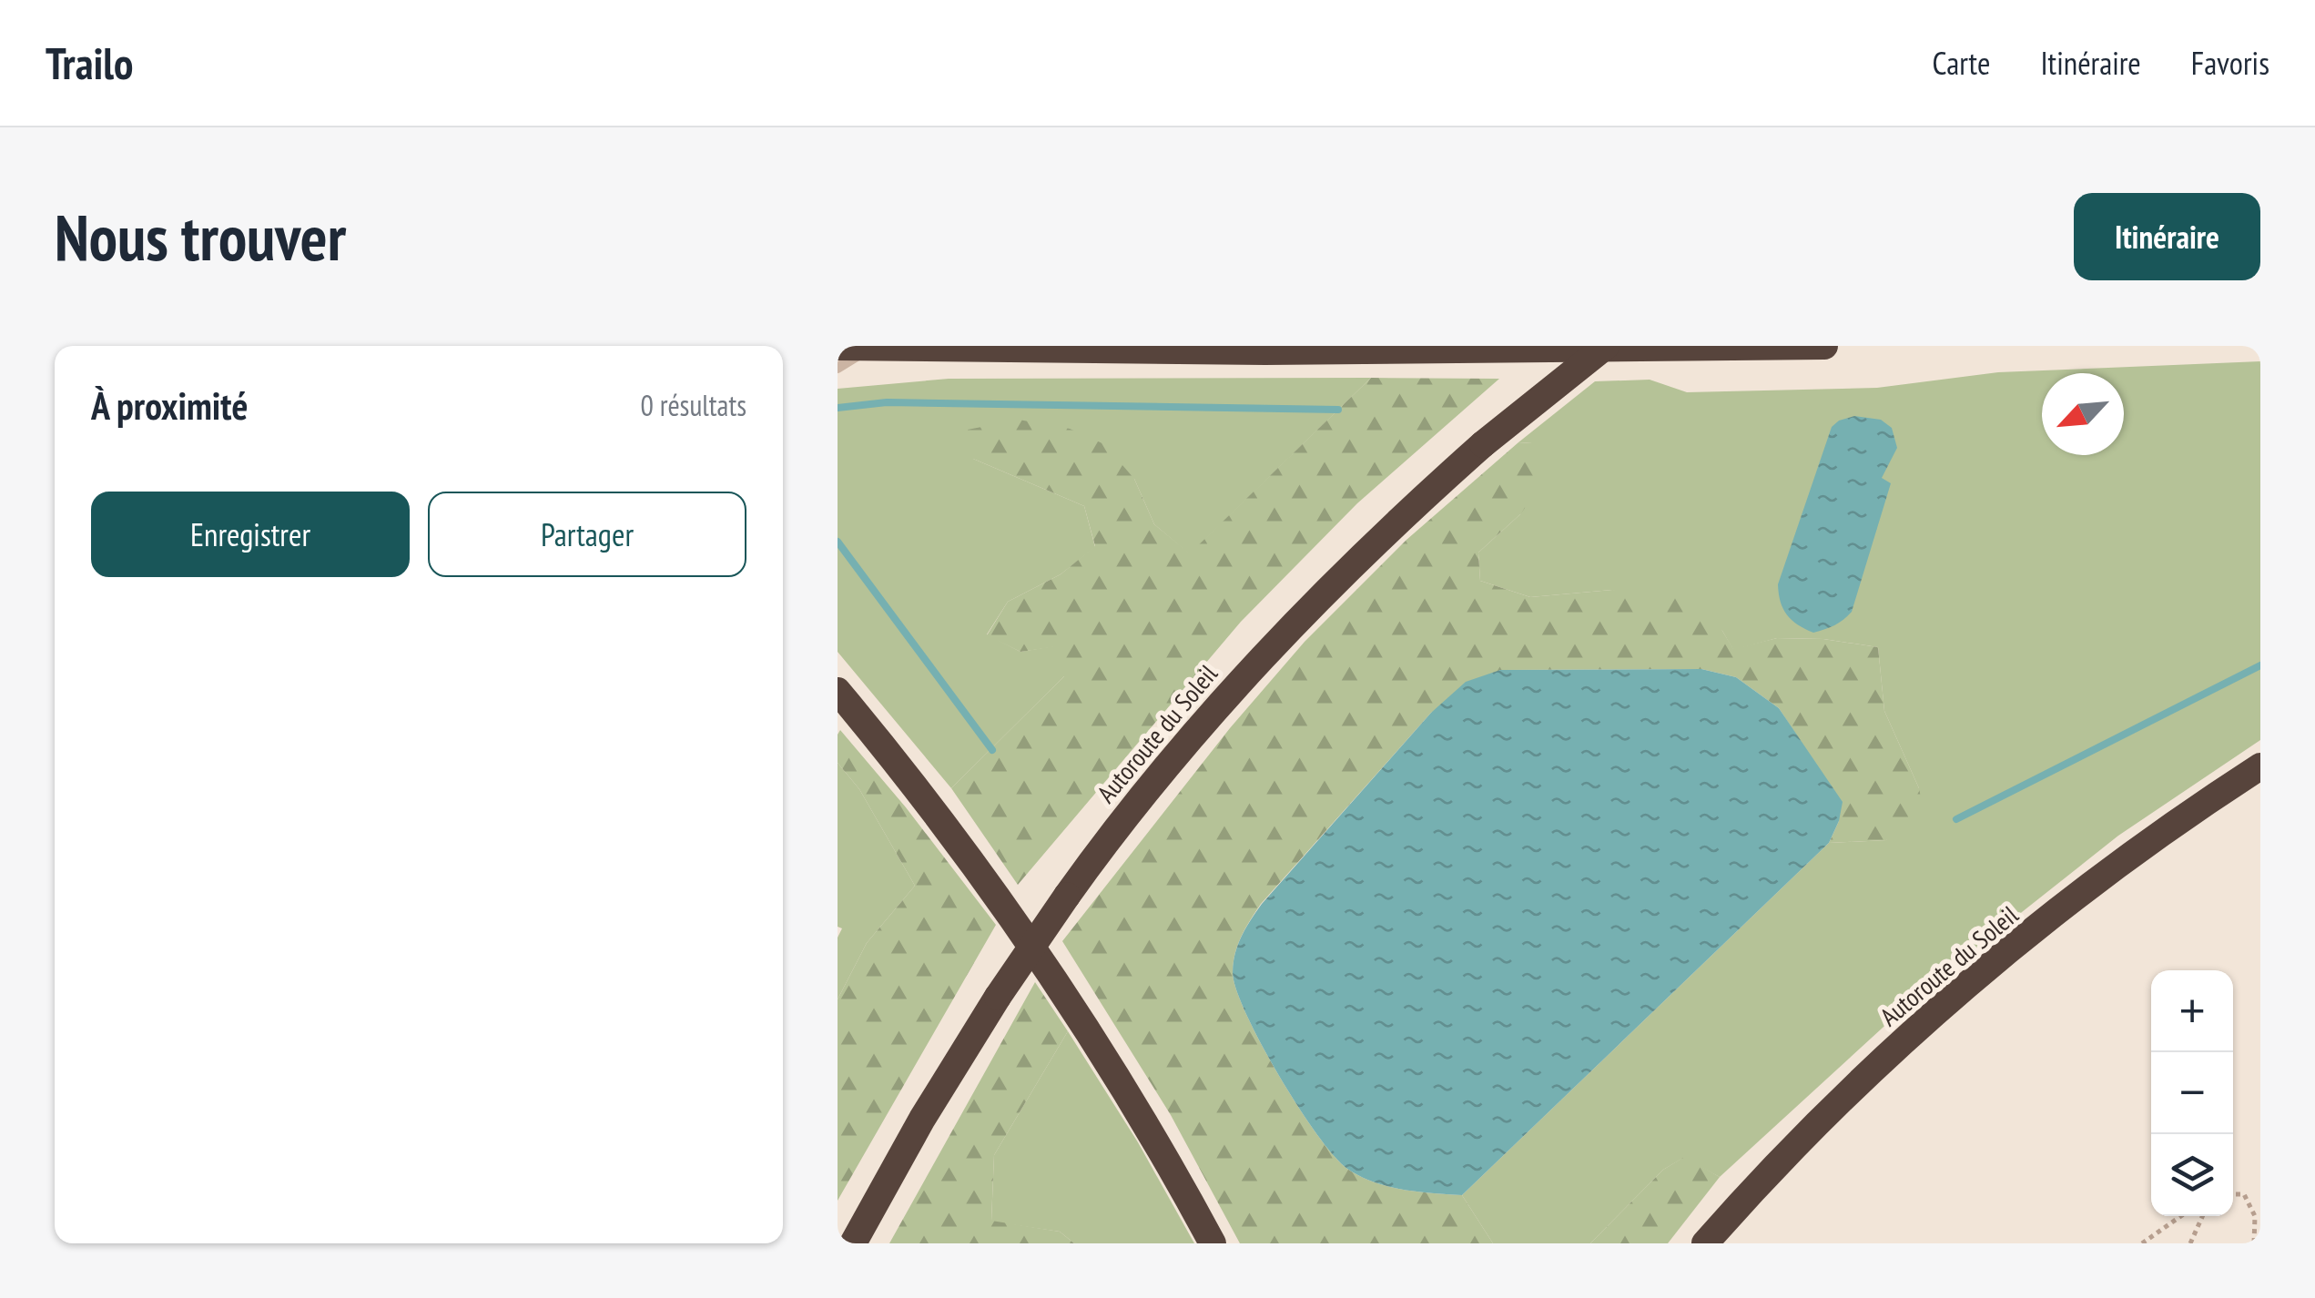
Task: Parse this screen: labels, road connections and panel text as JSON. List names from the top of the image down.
{
  "streets": {
    "highway": ["Autoroute du Soleil"]
  },
  "north": "bottom left",
  "page": {
    "header": "Trailo",
    "nav": ["Carte", "Itinéraire", "Favoris"],
    "buttons": [
      "Itinéraire",
      ["Enregistrer", "Partager"]
    ],
    "title": "Nous trouver",
    "heading": ["À proximité", "0 résultats"],
    "map_buttons": ["+", "−"]
  }
}
